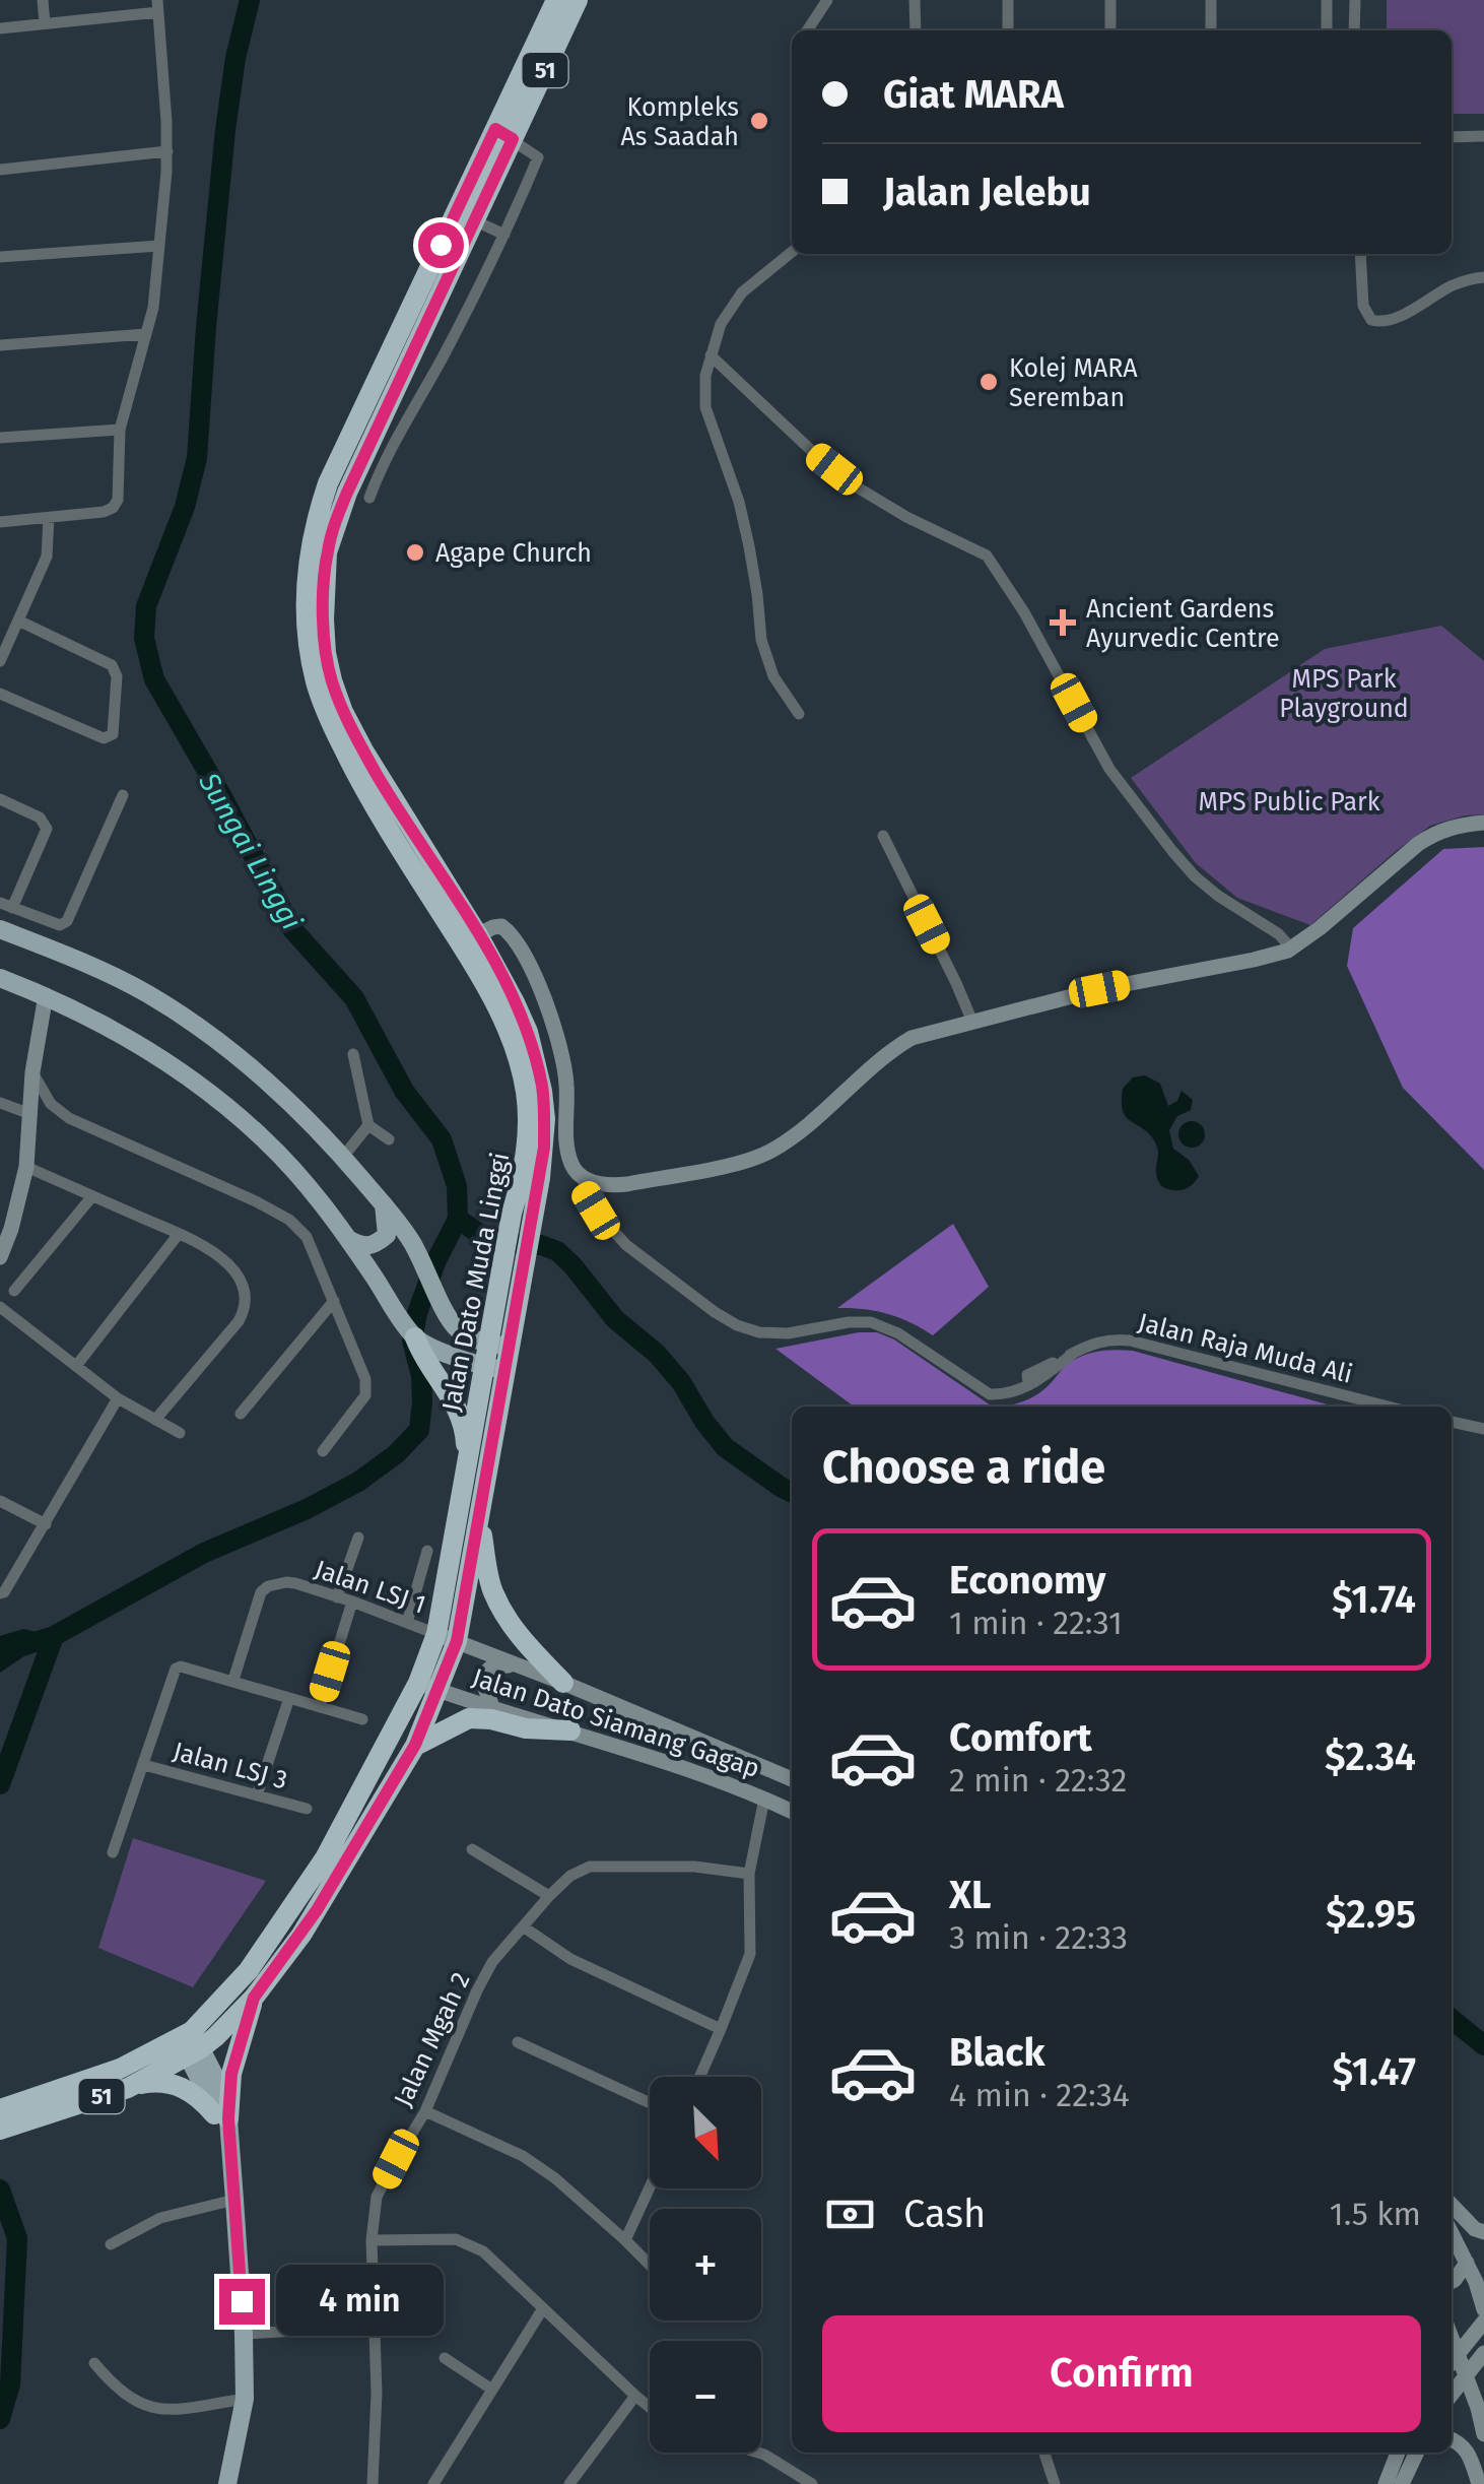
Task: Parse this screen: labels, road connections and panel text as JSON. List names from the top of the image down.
{
  "streets": {
    "highway": ["51", "Jalan Dato Muda Linggi"],
    "street": [
      "Jalan Raja Muda Ali",
      "Jalan LSJ 1",
      "Jalan Dato Siamang Gagap",
      "Jalan LSJ 3",
      "Jalan Mgah 2"
    ]
  },
  "crossings": [
    ["Jalan Dato Muda Linggi", "Jalan LSJ 1"],
    ["Jalan Dato Muda Linggi", "Jalan Dato Siamang Gagap"],
    ["Jalan LSJ 1", "Jalan Dato Siamang Gagap"]
  ],
  "water": ["Sungai Linggi"],
  "parks": ["MPS Park Playground", "MPS Public Park"],
  "places": {
    "other": ["Kompleks As Saadah", "Kolej MARA Seremban", "Agape Church"],
    "health": ["Ancient Gardens Ayurvedic Centre"]
  },
  "north": "bottom right",
  "page": {
    "banner": ["Giat MARA", "Jalan Jelebu"],
    "heading": "Choose a ride",
    "list": [
      {
        "name": "Economy",
        "note": "1 min · 22:31",
        "value": "$1.74"
      },
      {
        "name": "Comfort",
        "note": "2 min · 22:32",
        "value": "$2.34"
      },
      {
        "name": "XL",
        "note": "3 min · 22:33",
        "value": "$2.95"
      },
      {
        "name": "Black",
        "note": "4 min · 22:34",
        "value": "$1.47"
      }
    ],
    "map_buttons": ["+", "−"],
    "pay": ["Cash", "1.5 km"],
    "bubble": "4 min",
    "buttons": "Confirm"
  }
}
